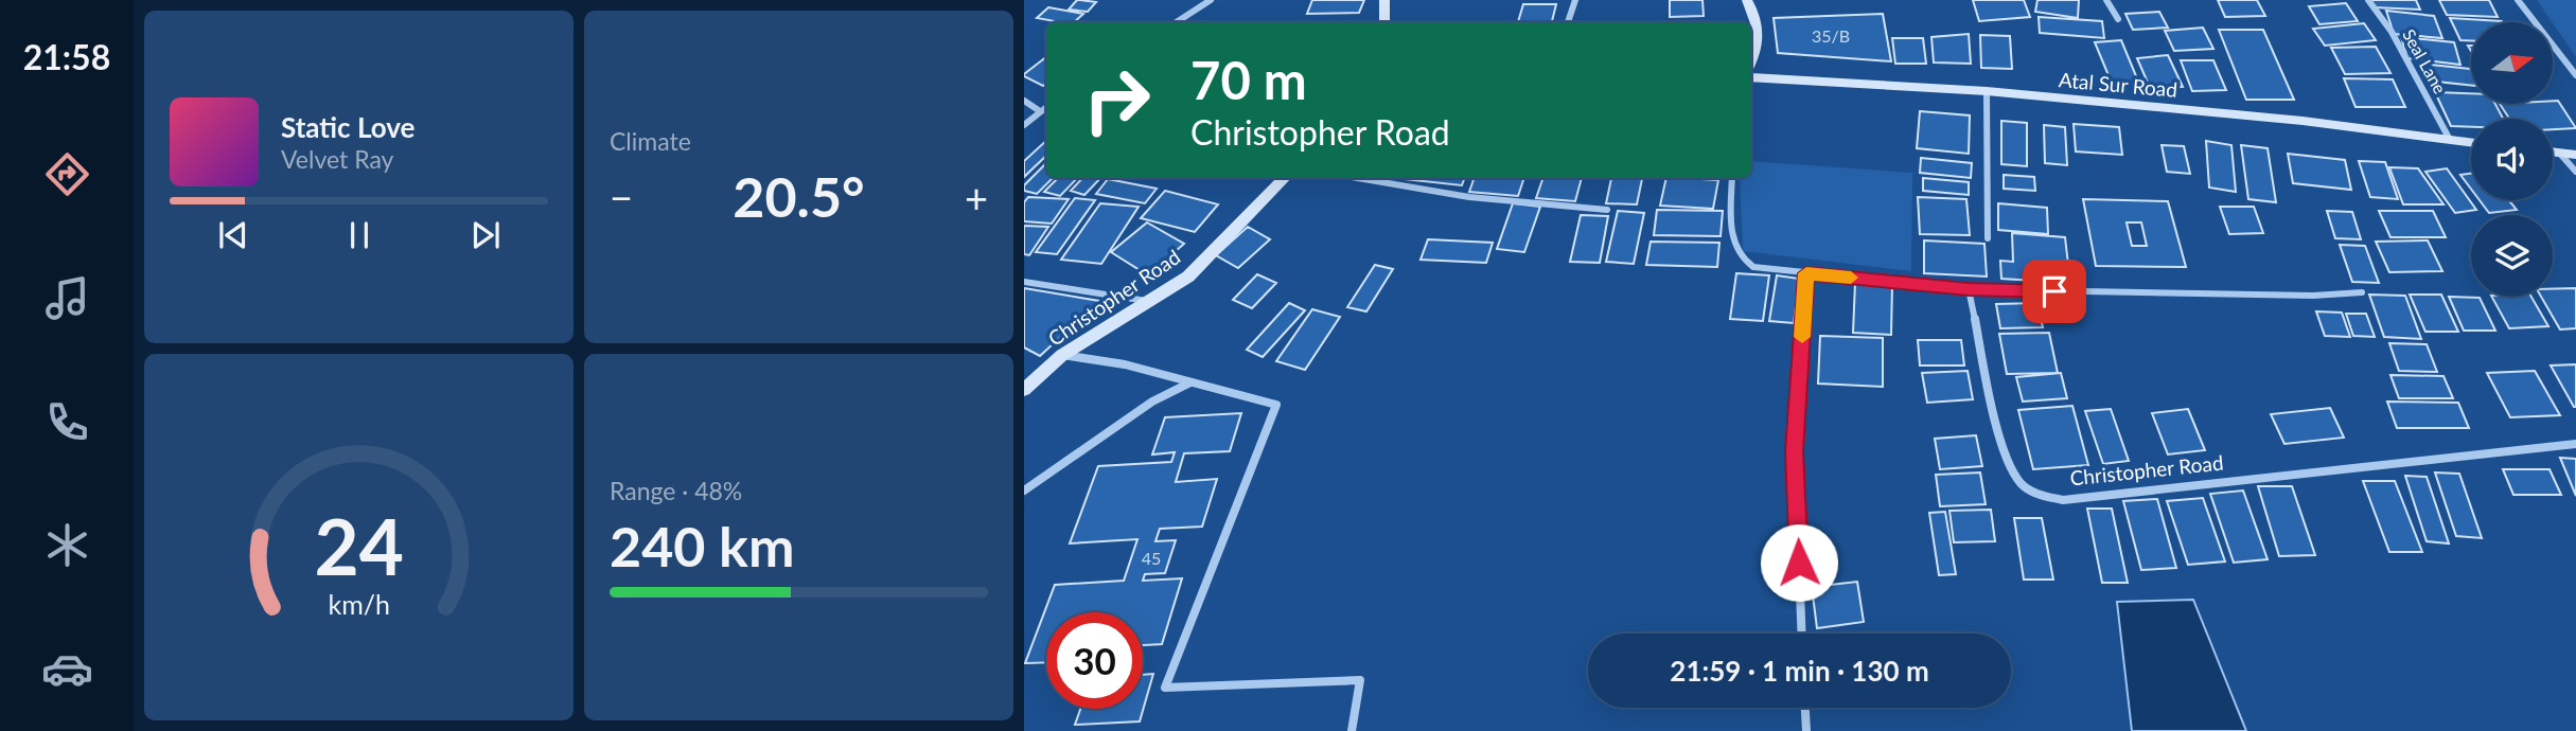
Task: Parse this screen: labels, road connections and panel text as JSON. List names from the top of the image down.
{
  "streets": {
    "street": ["Seal Lane", "Atal Sur Road", "Christopher Road"]
  },
  "crossings": [
    ["Seal Lane", "Atal Sur Road"]
  ],
  "house_numbers": ["35/B", "45"],
  "north": "right",
  "page": {
    "tabs": "21:58",
    "tile": [
      "Climate",
      ["Range · 48%", "240 km"]
    ],
    "turn": ["70 m", "Christopher Road"],
    "song": ["Static Love", "Velvet Ray"],
    "heat": ["−", "20.5°", "+"],
    "limit": "30",
    "trip": "21:59 · 1 min · 130 m",
    "gauge": ["24", "km/h"]
  }
}
